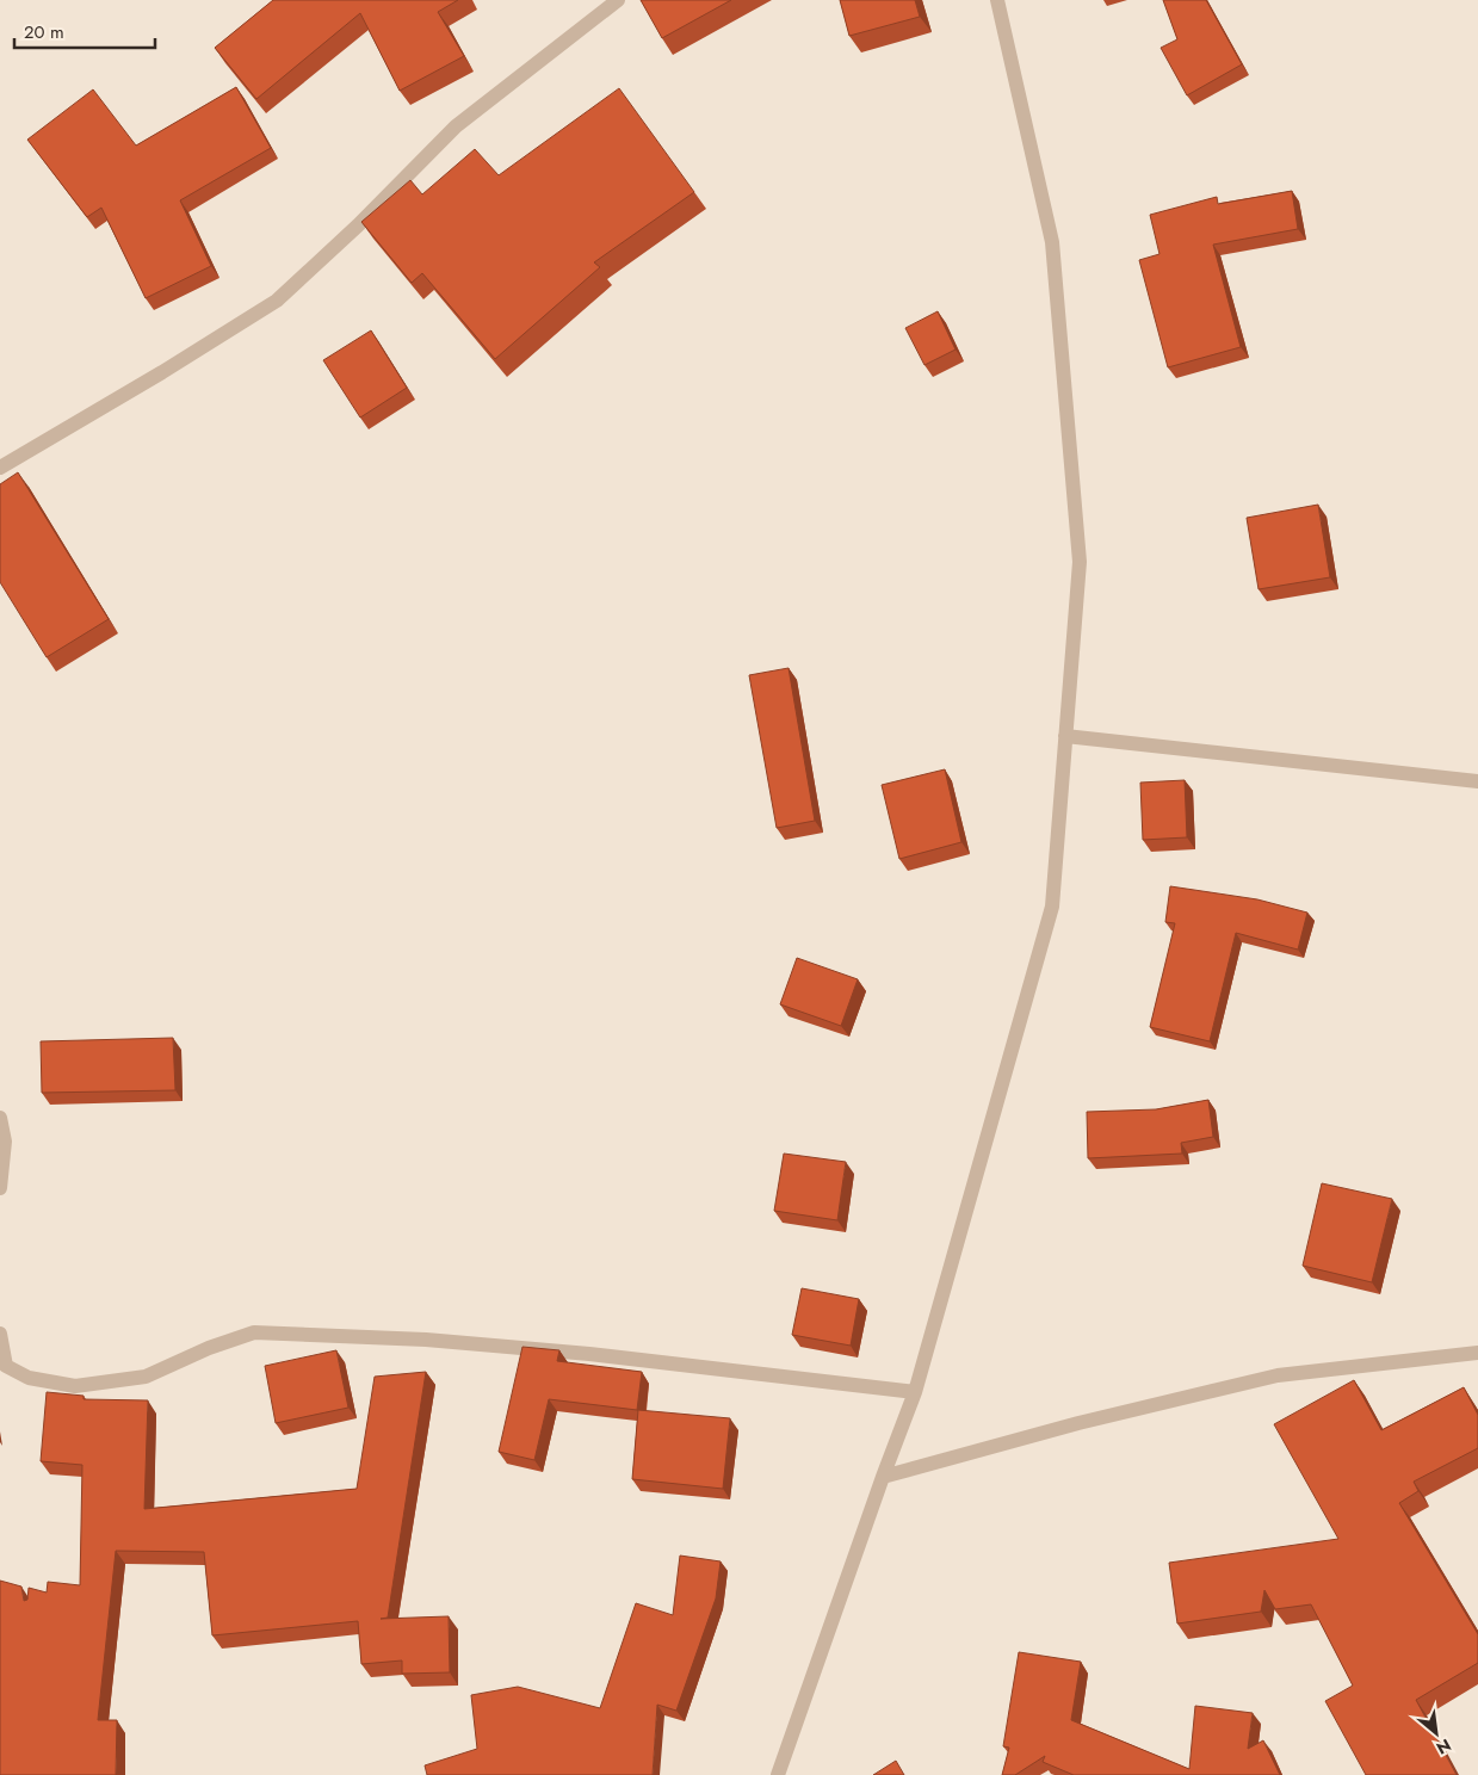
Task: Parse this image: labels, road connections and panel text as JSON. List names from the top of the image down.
{
  "scale_bar": "20 m",
  "north": "bottom right"
}
